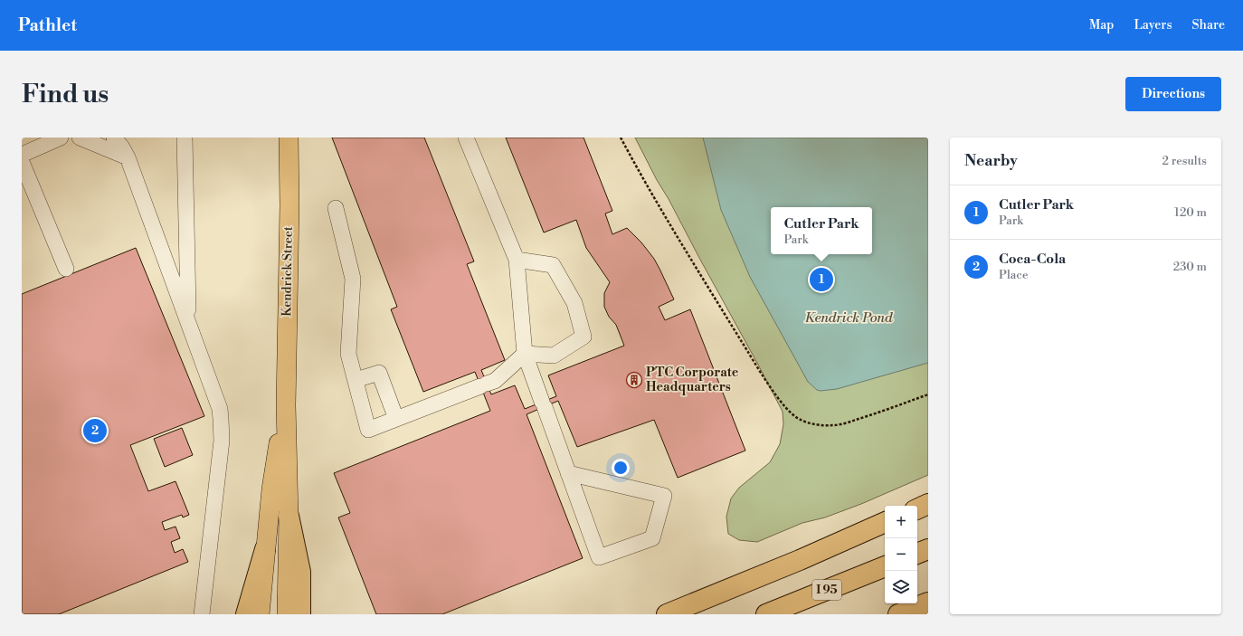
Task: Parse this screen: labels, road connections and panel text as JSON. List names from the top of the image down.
{
  "streets": {
    "highway": ["I 95"],
    "main road": ["Kendrick Street"]
  },
  "water": ["Kendrick Pond"],
  "places": {
    "building": ["PTC Corporate Headquarters"]
  },
  "page": {
    "header": "Pathlet",
    "nav": ["Map", "Layers", "Share"],
    "buttons": "Directions",
    "title": "Find us",
    "heading": ["Nearby", "2 results"],
    "list": [
      {
        "mark": "1",
        "name": "Cutler Park",
        "note": "Park",
        "value": "120 m"
      },
      {
        "mark": "2",
        "name": "Coca-Cola",
        "note": "Place",
        "value": "230 m"
      }
    ],
    "popup": ["Cutler Park", "Park"],
    "pins": ["1", "2"],
    "map_buttons": ["+", "−"]
  }
}
